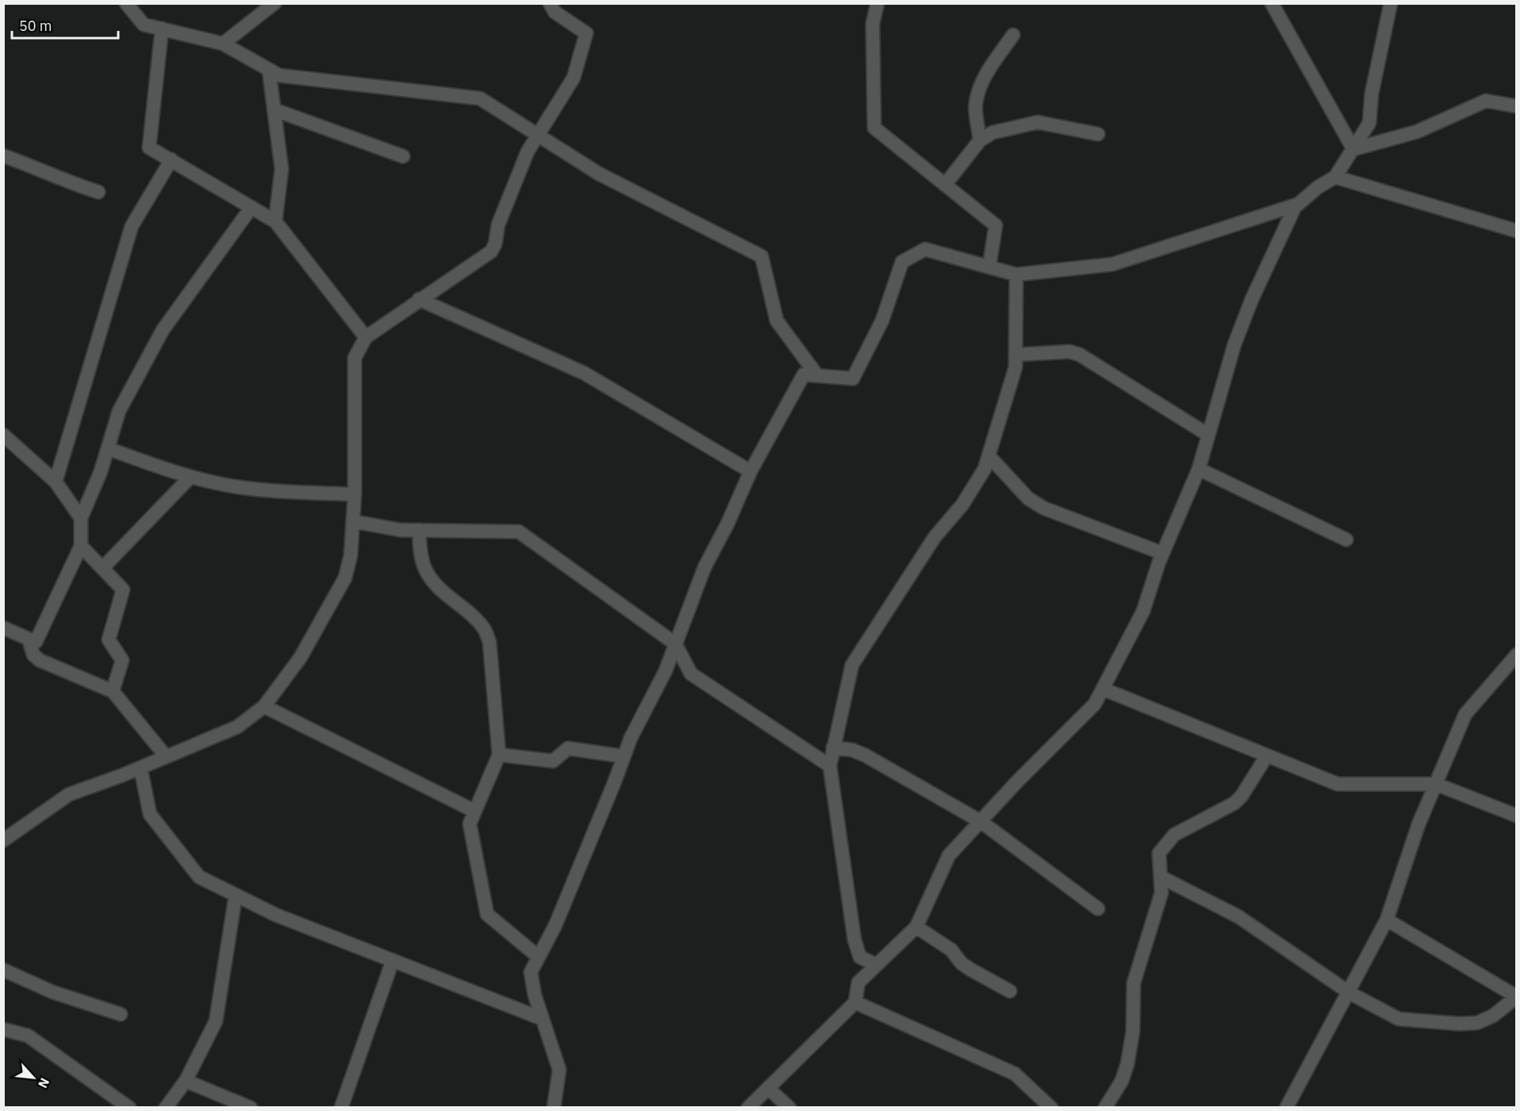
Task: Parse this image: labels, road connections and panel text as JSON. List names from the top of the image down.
{
  "scale_bar": "50 m",
  "north": "bottom right"
}
